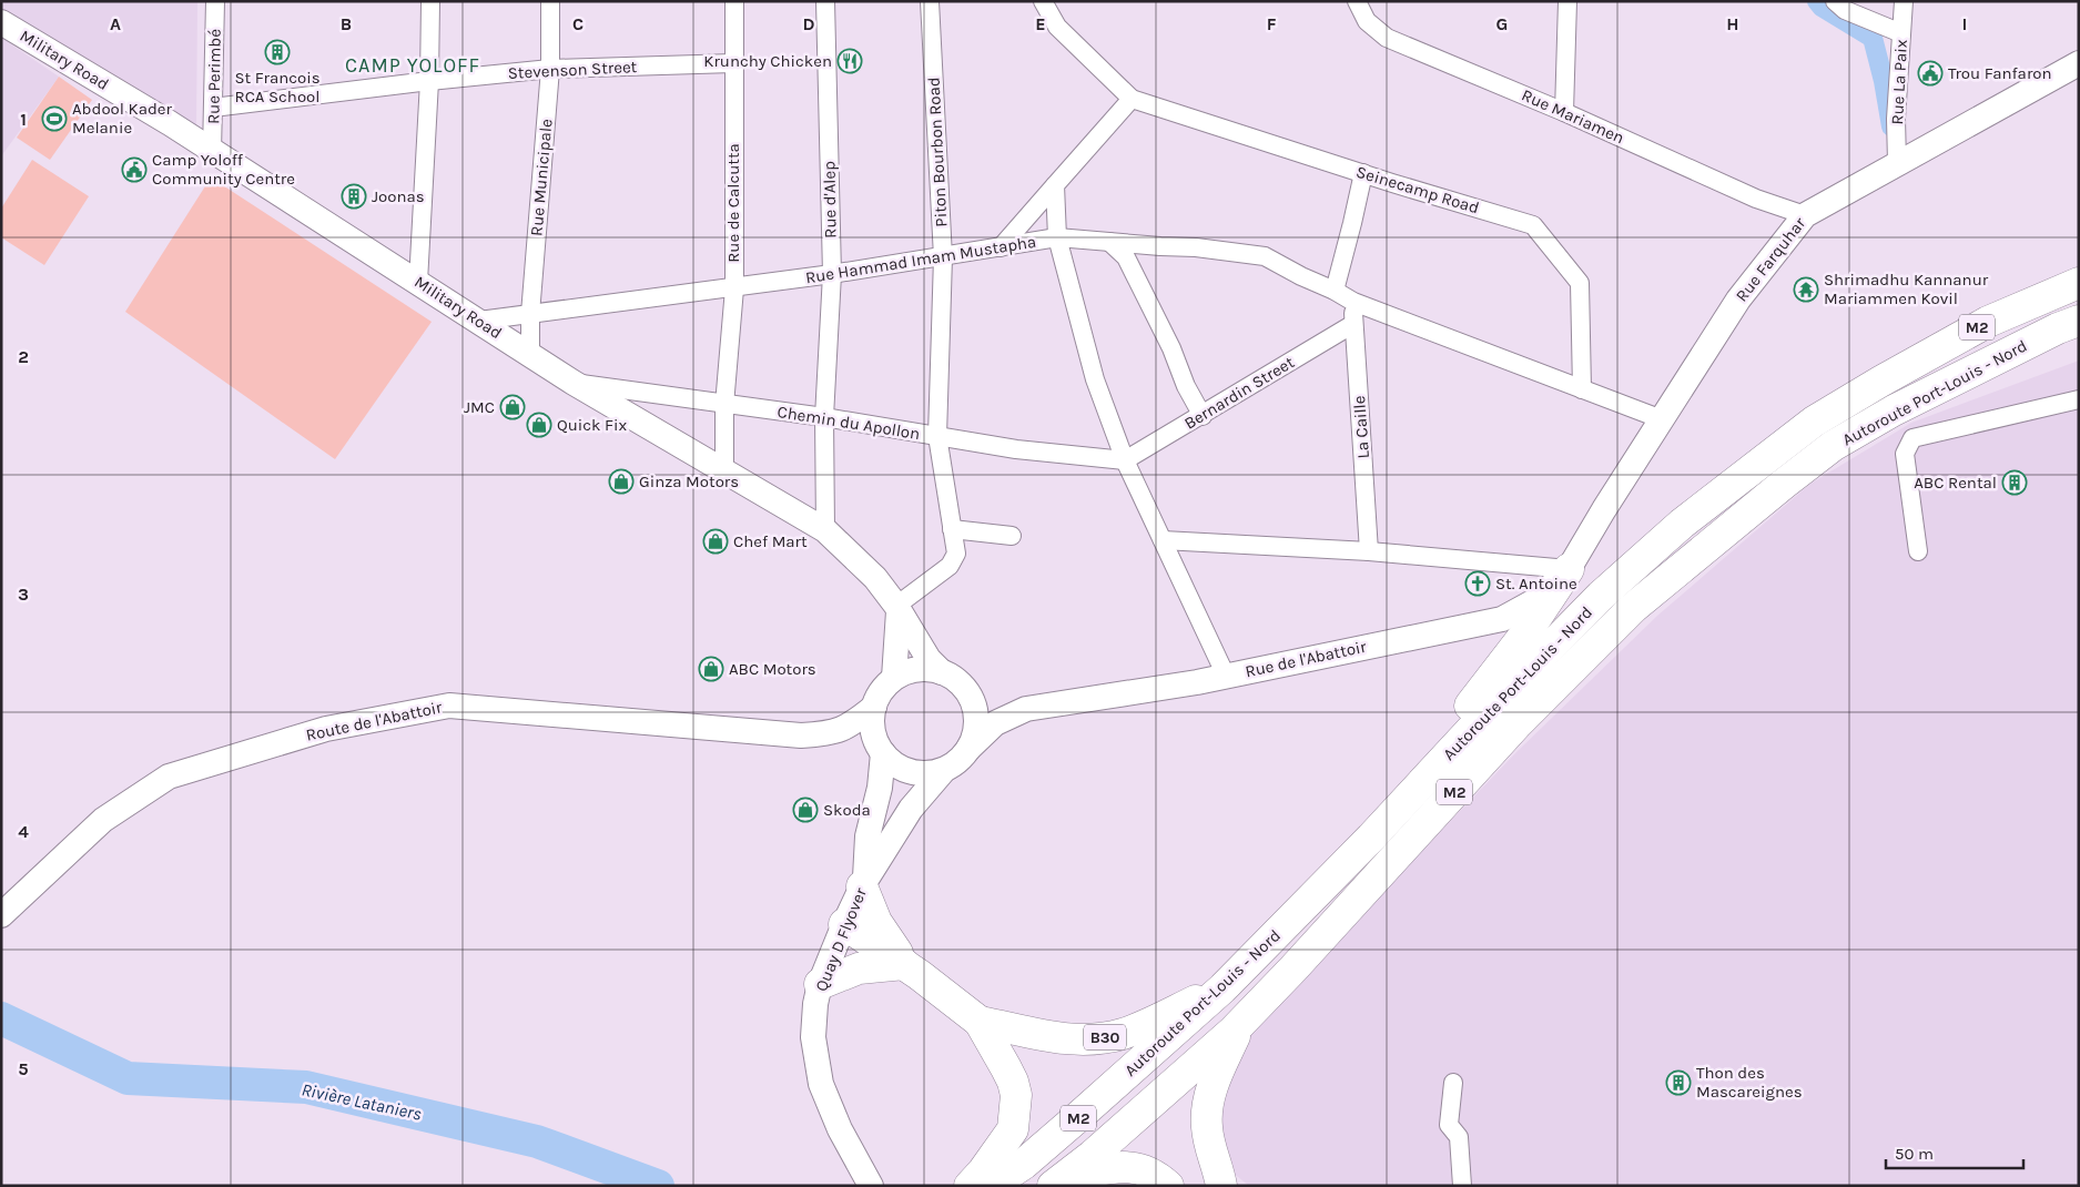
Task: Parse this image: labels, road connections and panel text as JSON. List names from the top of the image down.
{
  "streets": {
    "highway": ["M2", "Autoroute Port-Louis - Nord", "B30"],
    "street": [
      "Military Road",
      "Stevenson Street",
      "Rue Perimbé",
      "Rue La Paix",
      "Rue Mariamen",
      "Piton Bourbon Road",
      "Rue Municipale",
      "Seinecamp Road",
      "Rue d'Alep",
      "Rue de Calcutta",
      "Rue Hammad Imam Mustapha",
      "Rue Farquhar",
      "Bernardin Street",
      "Chemin du Apollon",
      "La Caille",
      "Rue de l'Abattoir",
      "Route de l'Abattoir",
      "Quay D Flyover"
    ]
  },
  "crossings": [
    ["Military Road", "Rue Perimbé"],
    ["Military Road", "Piton Bourbon Road"],
    ["Military Road", "Rue Municipale"],
    ["Military Road", "Rue d'Alep"],
    ["Military Road", "Rue de Calcutta"],
    ["Military Road", "Rue Hammad Imam Mustapha"],
    ["Military Road", "Chemin du Apollon"],
    ["Military Road", "Rue de l'Abattoir"],
    ["Military Road", "Route de l'Abattoir"],
    ["Military Road", "Quay D Flyover"],
    ["Stevenson Street", "Rue Perimbé"],
    ["Stevenson Street", "Rue Municipale"],
    ["Stevenson Street", "Rue de Calcutta"],
    ["Rue La Paix", "Rue Farquhar"],
    ["Rue Mariamen", "Rue Farquhar"],
    ["Piton Bourbon Road", "Rue Hammad Imam Mustapha"],
    ["Piton Bourbon Road", "Chemin du Apollon"],
    ["Rue Municipale", "Rue Hammad Imam Mustapha"],
    ["Seinecamp Road", "Rue Hammad Imam Mustapha"],
    ["Rue d'Alep", "Rue Hammad Imam Mustapha"],
    ["Rue d'Alep", "Chemin du Apollon"],
    ["Rue de Calcutta", "Rue Hammad Imam Mustapha"],
    ["Rue de Calcutta", "Chemin du Apollon"],
    ["Rue Hammad Imam Mustapha", "La Caille"],
    ["Rue Farquhar", "Rue de l'Abattoir"],
    ["Bernardin Street", "Chemin du Apollon"],
    ["Bernardin Street", "La Caille"],
    ["Autoroute Port-Louis - Nord", "B30"],
    ["Rue de l'Abattoir", "Route de l'Abattoir"],
    ["Rue de l'Abattoir", "Quay D Flyover"],
    ["Route de l'Abattoir", "Quay D Flyover"]
  ],
  "districts": ["CAMP YOLOFF"],
  "water": ["Rivière Lataniers"],
  "places": {
    "building": [
      "St Francois RCA School",
      "Joonas",
      "ABC Rental",
      "Thon des Mascareignes"
    ],
    "restaurant": ["Krunchy Chicken"],
    "public building": ["Trou Fanfaron", "Camp Yoloff Community Centre"],
    "sports": ["Abdool Kader Melanie"],
    "temple": ["Shrimadhu Kannanur Mariammen Kovil"],
    "shop": [
      "JMC",
      "Quick Fix",
      "Ginza Motors",
      "Chef Mart",
      "ABC Motors",
      "Skoda"
    ],
    "church": ["St. Antoine"]
  },
  "scale_bar": "50 m",
  "grid": {
    "columns": [
      "A",
      "B",
      "C",
      "D",
      "E",
      "F",
      "G",
      "H",
      "I"
    ],
    "rows": [
      "1",
      "2",
      "3",
      "4",
      "5"
    ]
  }
}
